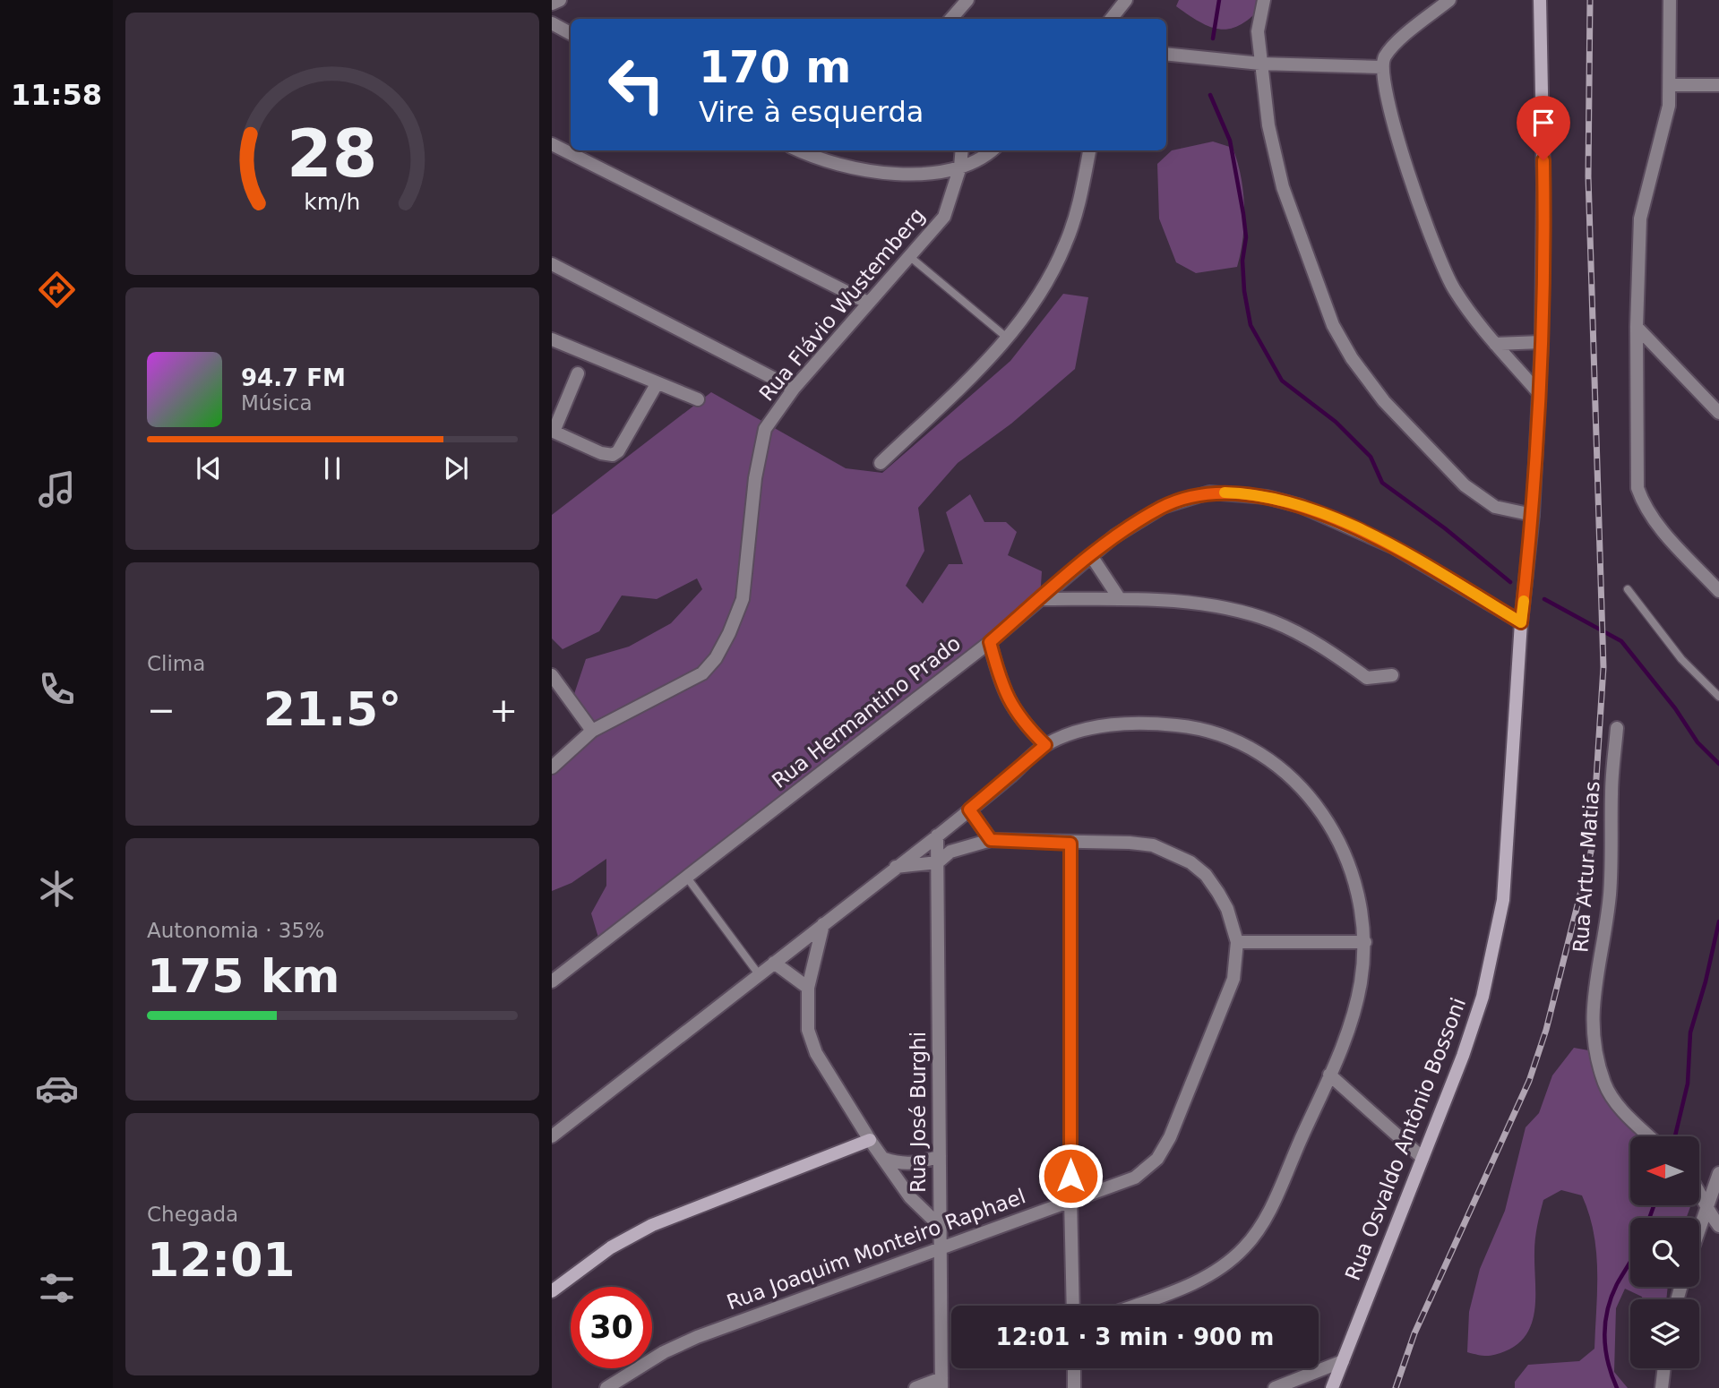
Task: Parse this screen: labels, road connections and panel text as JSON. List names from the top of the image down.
{
  "streets": {
    "street": [
      "Rua Flávio Wustemberg",
      "Rua Hermantino Prado",
      "Rua Artur Matias",
      "Rua José Burghi",
      "Rua Osvaldo Antônio Bossoni",
      "Rua Joaquim Monteiro Raphael"
    ]
  },
  "crossings": [
    ["Rua Hermantino Prado", "Rua Osvaldo Antônio Bossoni"],
    ["Rua José Burghi", "Rua Joaquim Monteiro Raphael"]
  ],
  "north": "left",
  "page": {
    "tabs": "11:58",
    "turn": ["170 m", "Vire à esquerda"],
    "song": ["94.7 FM", "Música"],
    "tile": [
      "Clima",
      ["Autonomia · 35%", "175 km"],
      ["Chegada", "12:01"]
    ],
    "heat": ["−", "21.5°", "+"],
    "limit": "30",
    "trip": "12:01 · 3 min · 900 m",
    "gauge": ["28", "km/h"]
  }
}
